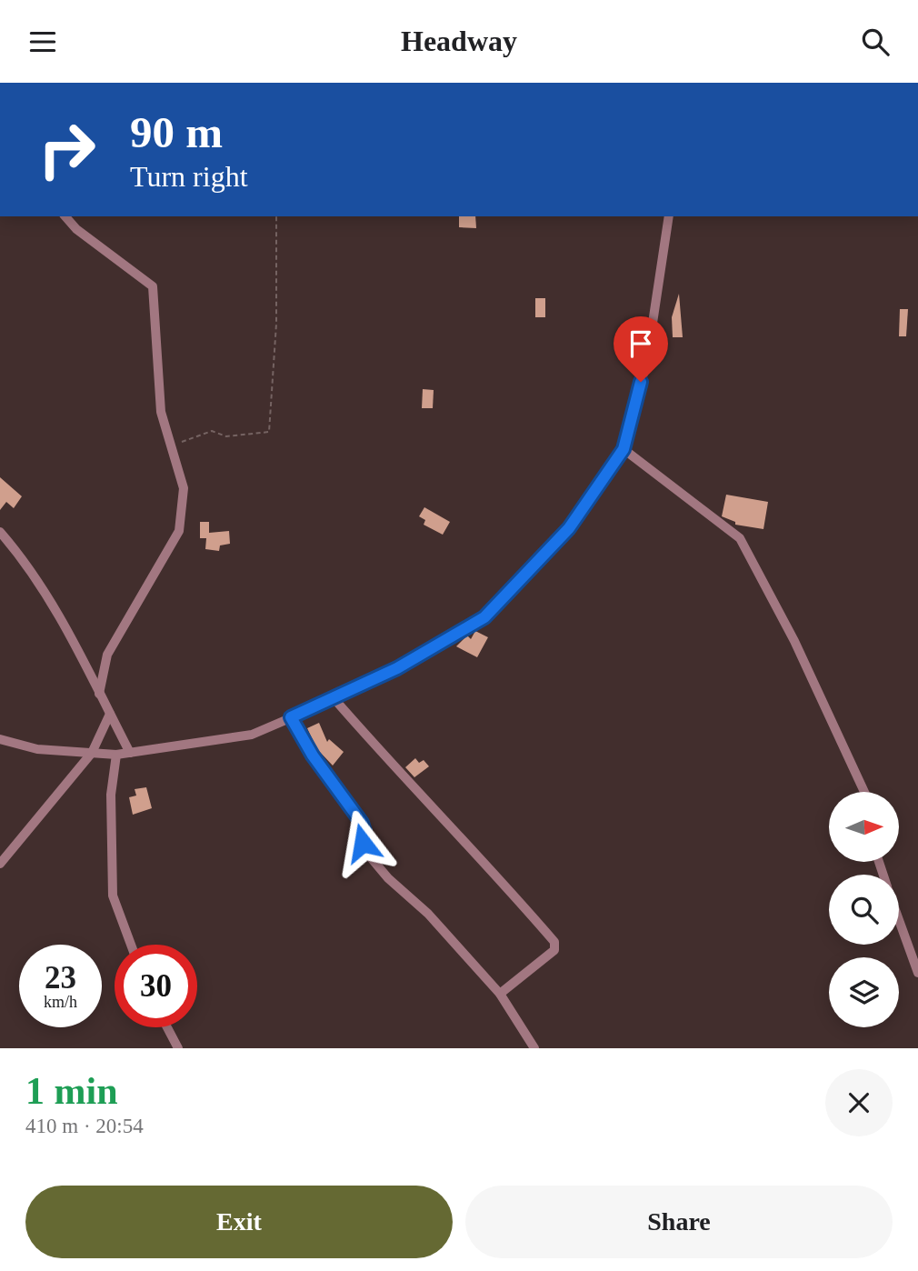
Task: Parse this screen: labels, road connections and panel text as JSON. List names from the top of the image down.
{
  "north": "right",
  "page": {
    "header": "Headway",
    "turn": ["90 m", "Turn right"],
    "speed": "23 km/h",
    "limit": "30",
    "heading": ["1 min", "410 m · 20:54"],
    "buttons": ["Exit", "Share"]
  }
}
